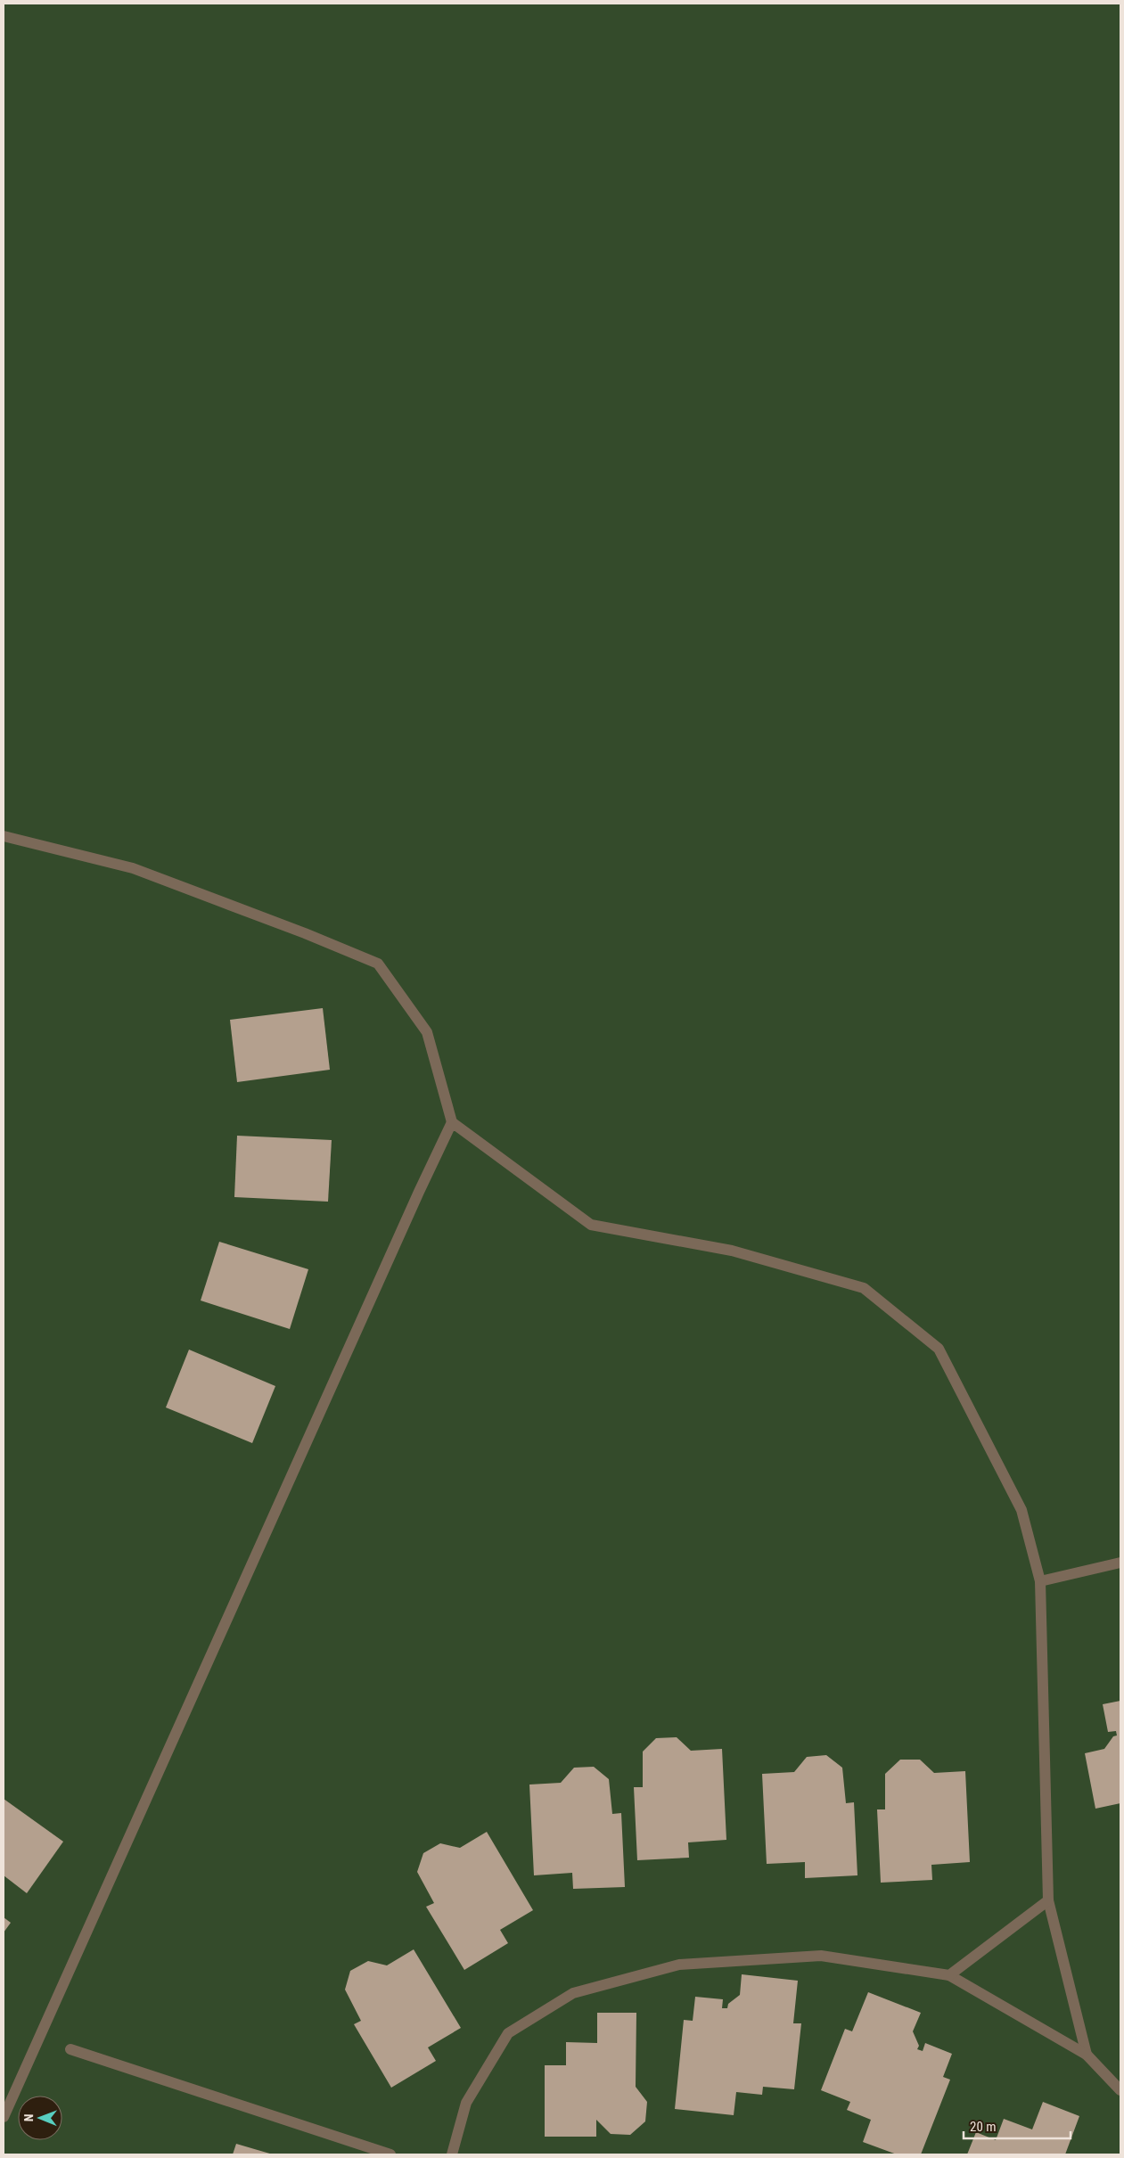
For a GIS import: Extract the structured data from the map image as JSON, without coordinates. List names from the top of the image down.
{
  "scale_bar": "20 m",
  "north": "left"
}
